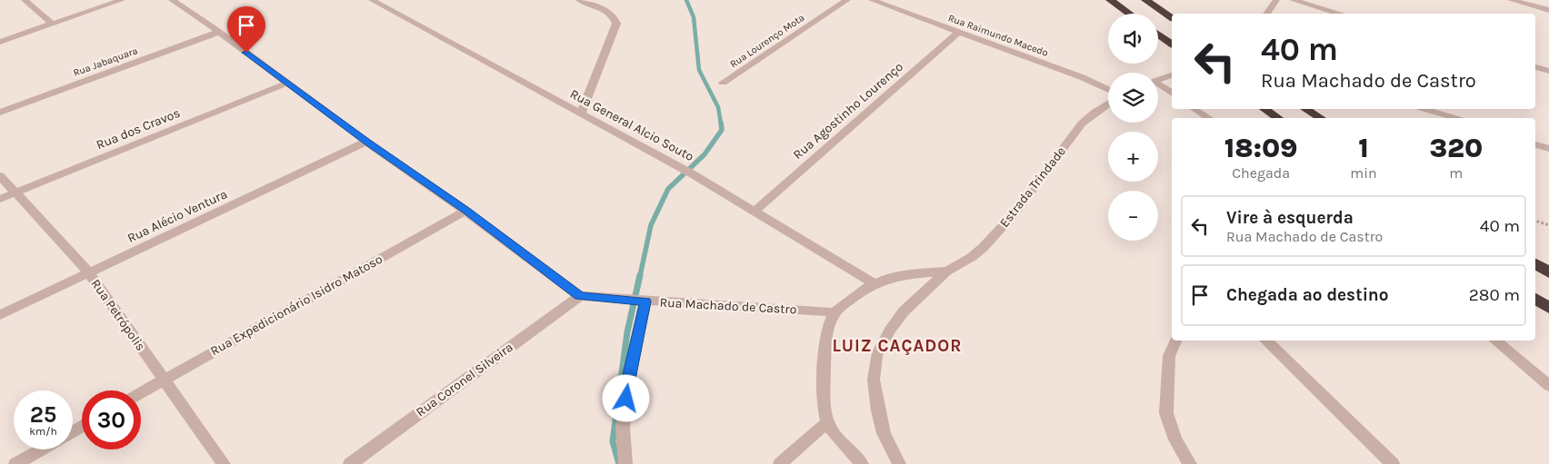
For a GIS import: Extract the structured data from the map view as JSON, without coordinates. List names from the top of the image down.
{
  "streets": {
    "street": [
      "Rua Raimundo Macedo",
      "Rua Lourenço Mota",
      "Rua Jabaquara",
      "Rua Agostinho Lourenço",
      "Rua General Alcio Souto",
      "Rua dos Cravos",
      "Estrada Trindade",
      "Rua Alécio Ventura",
      "Rua Expedicionário Isidro Matoso",
      "Rua Machado de Castro",
      "Rua Petrópolis",
      "Rua Coronel Silveira"
    ]
  },
  "crossings": [
    ["Rua Raimundo Macedo", "Rua Agostinho Lourenço"],
    ["Rua Agostinho Lourenço", "Rua General Alcio Souto"],
    ["Rua General Alcio Souto", "Estrada Trindade"],
    ["Rua dos Cravos", "Rua Petrópolis"],
    ["Estrada Trindade", "Rua Machado de Castro"],
    ["Rua Alécio Ventura", "Rua Petrópolis"],
    ["Rua Expedicionário Isidro Matoso", "Rua Petrópolis"],
    ["Rua Machado de Castro", "Rua Coronel Silveira"]
  ],
  "districts": ["LUIZ CAÇADOR"],
  "page": {
    "map_buttons": ["+", "−"],
    "turn": ["40 m", "Rua Machado de Castro"],
    "eta": [
      "18:09",
      "Chegada",
      "1",
      "min",
      "320",
      "m"
    ],
    "list": [
      {
        "name": "Vire à esquerda",
        "note": "Rua Machado de Castro",
        "value": "40 m"
      },
      {
        "name": "Chegada ao destino",
        "value": "280 m"
      }
    ],
    "speed": "25 km/h",
    "limit": "30"
  }
}
